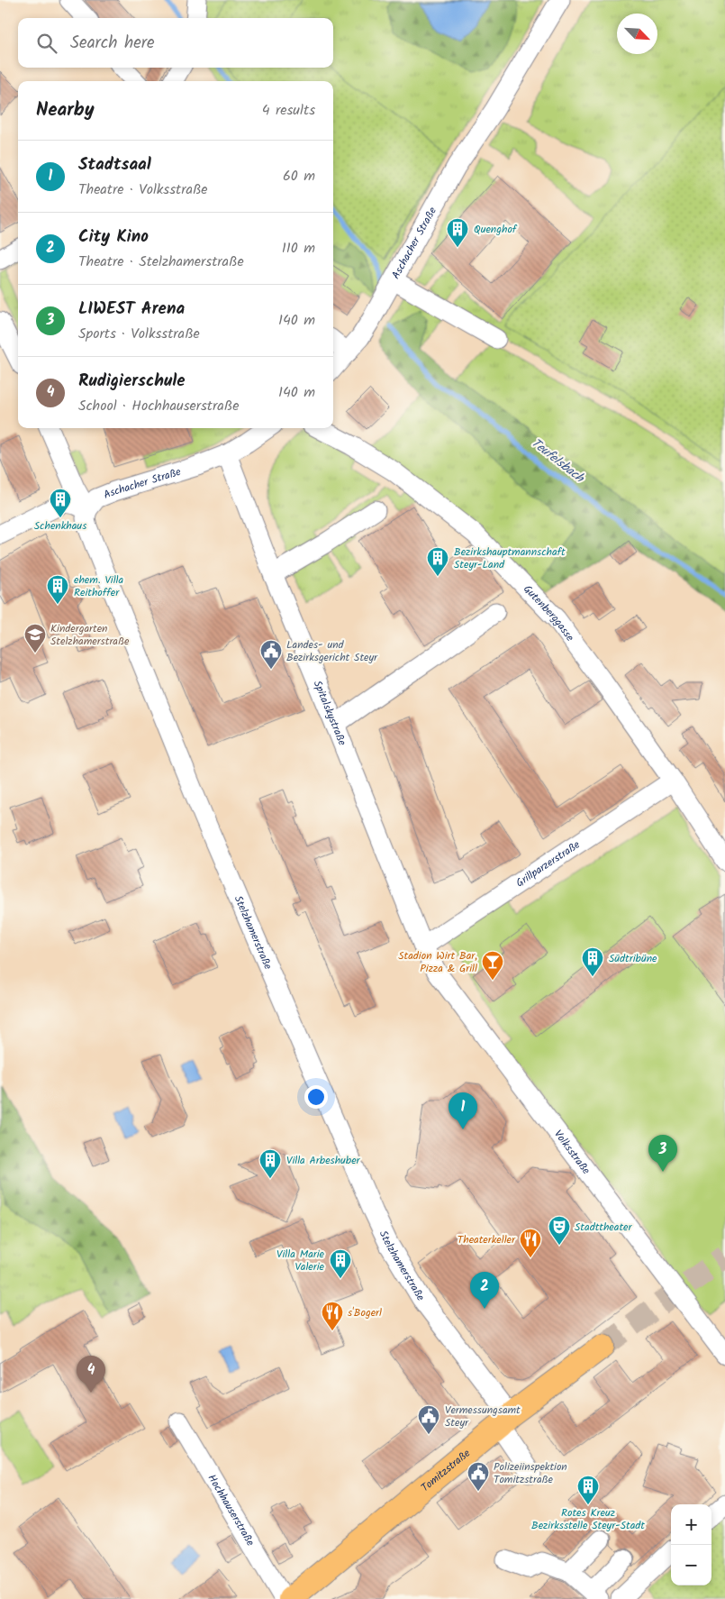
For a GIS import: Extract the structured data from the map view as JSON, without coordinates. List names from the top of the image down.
{
  "streets": {
    "main road": ["Tomitzstraße"],
    "street": [
      "Aschacher Straße",
      "Gutenberggasse",
      "Spitalskystraße",
      "Grillparzerstraße",
      "Stelzhamerstraße",
      "Volksstraße",
      "Hochhauserstraße"
    ]
  },
  "crossings": [
    ["Aschacher Straße", "Spitalskystraße"],
    ["Aschacher Straße", "Stelzhamerstraße"],
    ["Gutenberggasse", "Grillparzerstraße"],
    ["Spitalskystraße", "Grillparzerstraße"],
    ["Spitalskystraße", "Volksstraße"],
    ["Grillparzerstraße", "Volksstraße"],
    ["Stelzhamerstraße", "Tomitzstraße"]
  ],
  "water": ["Teufelsbach"],
  "places": {
    "building": [
      "Quenghof",
      "Schenkhaus",
      "Bezirkshauptmannschaft Steyr-Land",
      "ehem. Villa Reithoffer",
      "Südtribüne",
      "Villa Arbeshuber",
      "Villa Marie Valerie",
      "Rotes Kreuz Bezirksstelle Steyr-Stadt"
    ],
    "school or university": ["Kindergarten Stelzhamerstraße"],
    "public building": ["Landes- und Bezirksgericht Steyr", "Vermessungsamt Steyr", "Polizeiinspektion Tomitzstraße"],
    "bar": ["Stadion Wirt Bar, Pizza & Grill"],
    "theatre": ["Stadttheater"],
    "restaurant": ["Theaterkeller", "s'Bogerl"]
  },
  "north": "bottom right",
  "page": {
    "search": "Search here",
    "heading": ["Nearby", "4 results"],
    "list": [
      {
        "mark": "1",
        "name": "Stadtsaal",
        "note": "Theatre · Volksstraße",
        "value": "60 m"
      },
      {
        "mark": "2",
        "name": "City Kino",
        "note": "Theatre · Stelzhamerstraße",
        "value": "110 m"
      },
      {
        "mark": "3",
        "name": "LIWEST Arena",
        "note": "Sports · Volksstraße",
        "value": "140 m"
      },
      {
        "mark": "4",
        "name": "Rudigierschule",
        "note": "School · Hochhauserstraße",
        "value": "140 m"
      }
    ],
    "pins": [
      "1",
      "3",
      "2",
      "4"
    ],
    "map_buttons": ["+", "−"]
  }
}
